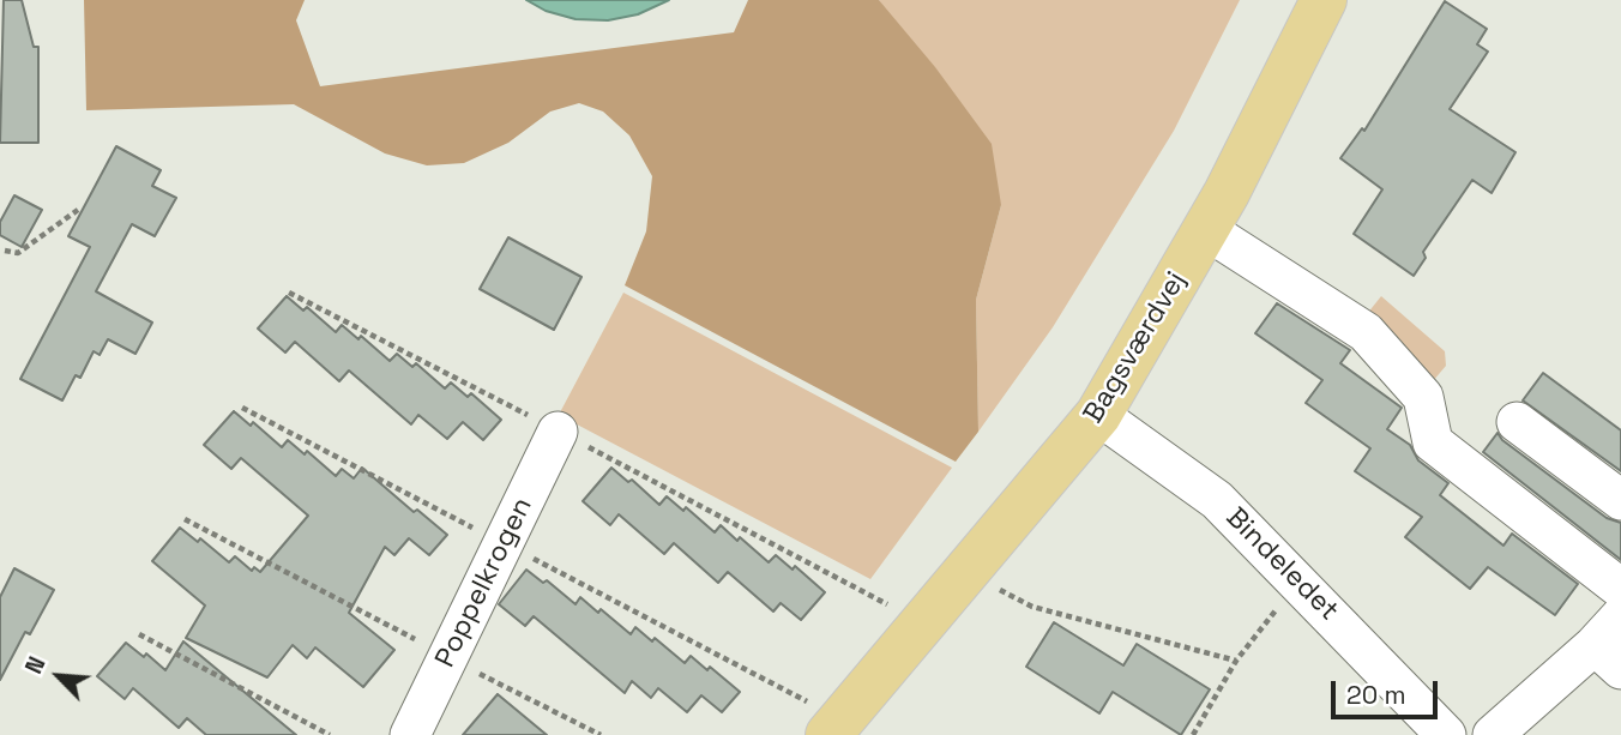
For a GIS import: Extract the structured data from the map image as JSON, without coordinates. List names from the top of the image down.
{
  "streets": {
    "main road": ["Bagsværdvej"],
    "street": ["Bindeledet", "Poppelkrogen"]
  },
  "crossings": [
    ["Bagsværdvej", "Bindeledet"]
  ],
  "scale_bar": "20 m",
  "north": "top left"
}
